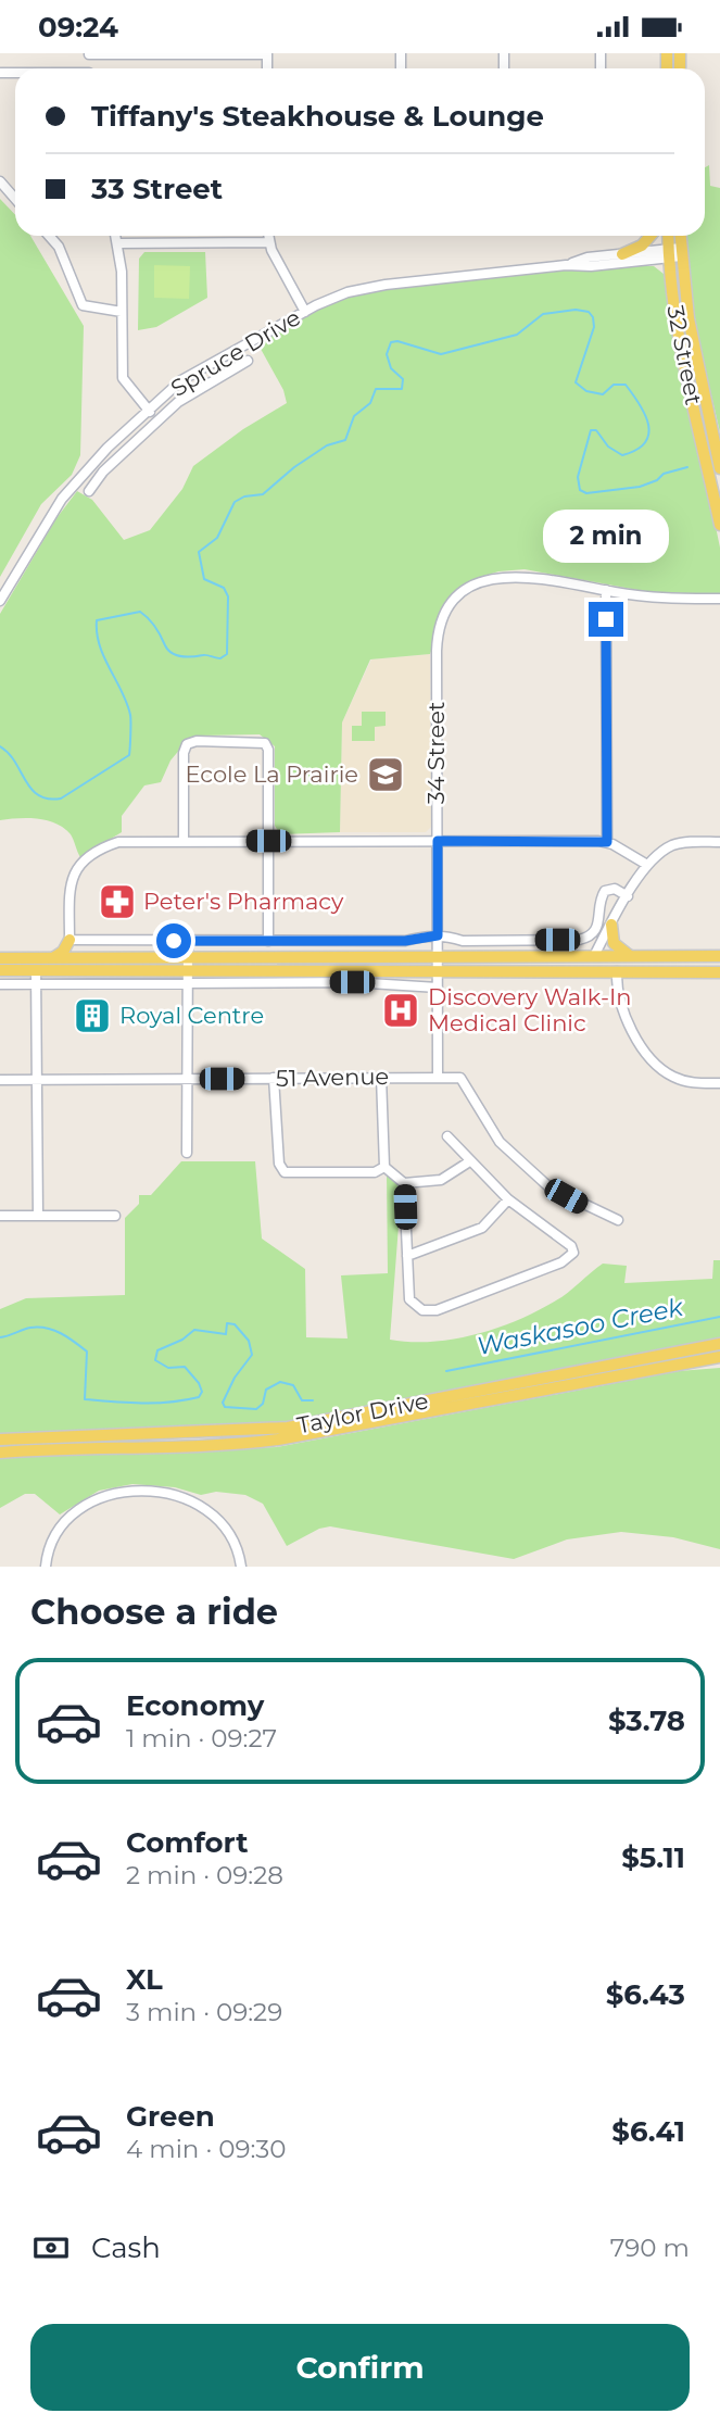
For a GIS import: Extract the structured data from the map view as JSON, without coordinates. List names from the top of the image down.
{
  "streets": {
    "main road": ["32 Street", "Taylor Drive"],
    "street": ["Spruce Drive", "34 Street", "51 Avenue"]
  },
  "crossings": [
    ["Spruce Drive", "32 Street"],
    ["34 Street", "51 Avenue"]
  ],
  "water": ["Waskasoo Creek"],
  "places": {
    "school or university": ["Ecole La Prairie"],
    "pharmacy": ["Peter's Pharmacy"],
    "hospital": ["Discovery Walk-In Medical Clinic"],
    "building": ["Royal Centre"]
  },
  "page": {
    "status": "09:24",
    "banner": ["Tiffany's Steakhouse & Lounge", "33 Street"],
    "bubble": "2 min",
    "heading": "Choose a ride",
    "list": [
      {
        "name": "Economy",
        "note": "1 min · 09:27",
        "value": "$3.78"
      },
      {
        "name": "Comfort",
        "note": "2 min · 09:28",
        "value": "$5.11"
      },
      {
        "name": "XL",
        "note": "3 min · 09:29",
        "value": "$6.43"
      },
      {
        "name": "Green",
        "note": "4 min · 09:30",
        "value": "$6.41"
      }
    ],
    "pay": ["Cash", "790 m"],
    "buttons": "Confirm"
  }
}
